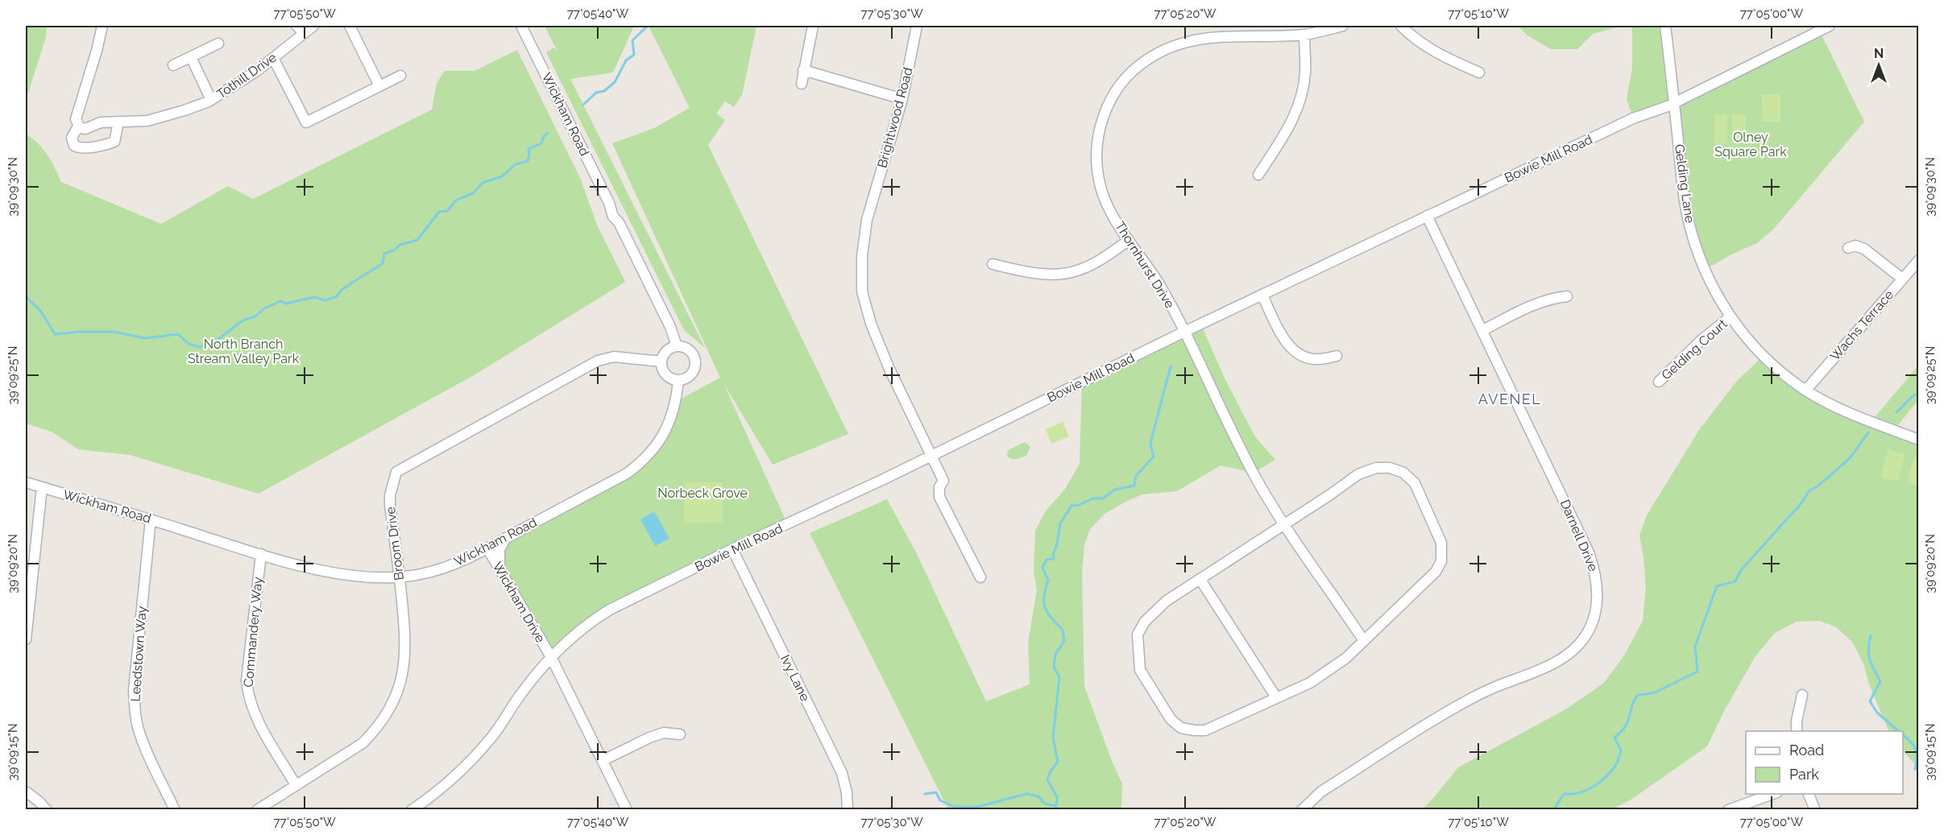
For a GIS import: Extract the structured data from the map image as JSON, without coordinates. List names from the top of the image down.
{
  "streets": {
    "street": [
      "Tothill Drive",
      "Wickham Road",
      "Brightwood Road",
      "Bowie Mill Road",
      "Gelding Lane",
      "Thornhurst Drive",
      "Wachs Terrace",
      "Gelding Court",
      "Darnell Drive",
      "Broom Drive",
      "Wickham Drive",
      "Commandery Way",
      "Leedstown Way",
      "Ivy Lane"
    ]
  },
  "crossings": [
    ["Wickham Road", "Broom Drive"],
    ["Wickham Road", "Wickham Drive"],
    ["Wickham Road", "Commandery Way"],
    ["Wickham Road", "Leedstown Way"],
    ["Brightwood Road", "Bowie Mill Road"],
    ["Bowie Mill Road", "Gelding Lane"],
    ["Bowie Mill Road", "Thornhurst Drive"],
    ["Bowie Mill Road", "Darnell Drive"],
    ["Bowie Mill Road", "Wickham Drive"],
    ["Bowie Mill Road", "Ivy Lane"],
    ["Gelding Lane", "Wachs Terrace"],
    ["Gelding Lane", "Gelding Court"],
    ["Broom Drive", "Commandery Way"]
  ],
  "districts": ["AVENEL"],
  "parks": ["Olney Square Park", "North Branch Stream Valley Park", "Norbeck Grove"],
  "legend": ["Road", "Park"],
  "north": "top",
  "coordinates": [
    "77°05'50\"W",
    "77°05'40\"W",
    "77°05'30\"W",
    "77°05'20\"W",
    "77°05'10\"W",
    "77°05'00\"W",
    "39°09'30\"N",
    "39°09'25\"N",
    "39°09'20\"N",
    "39°09'15\"N"
  ]
}
